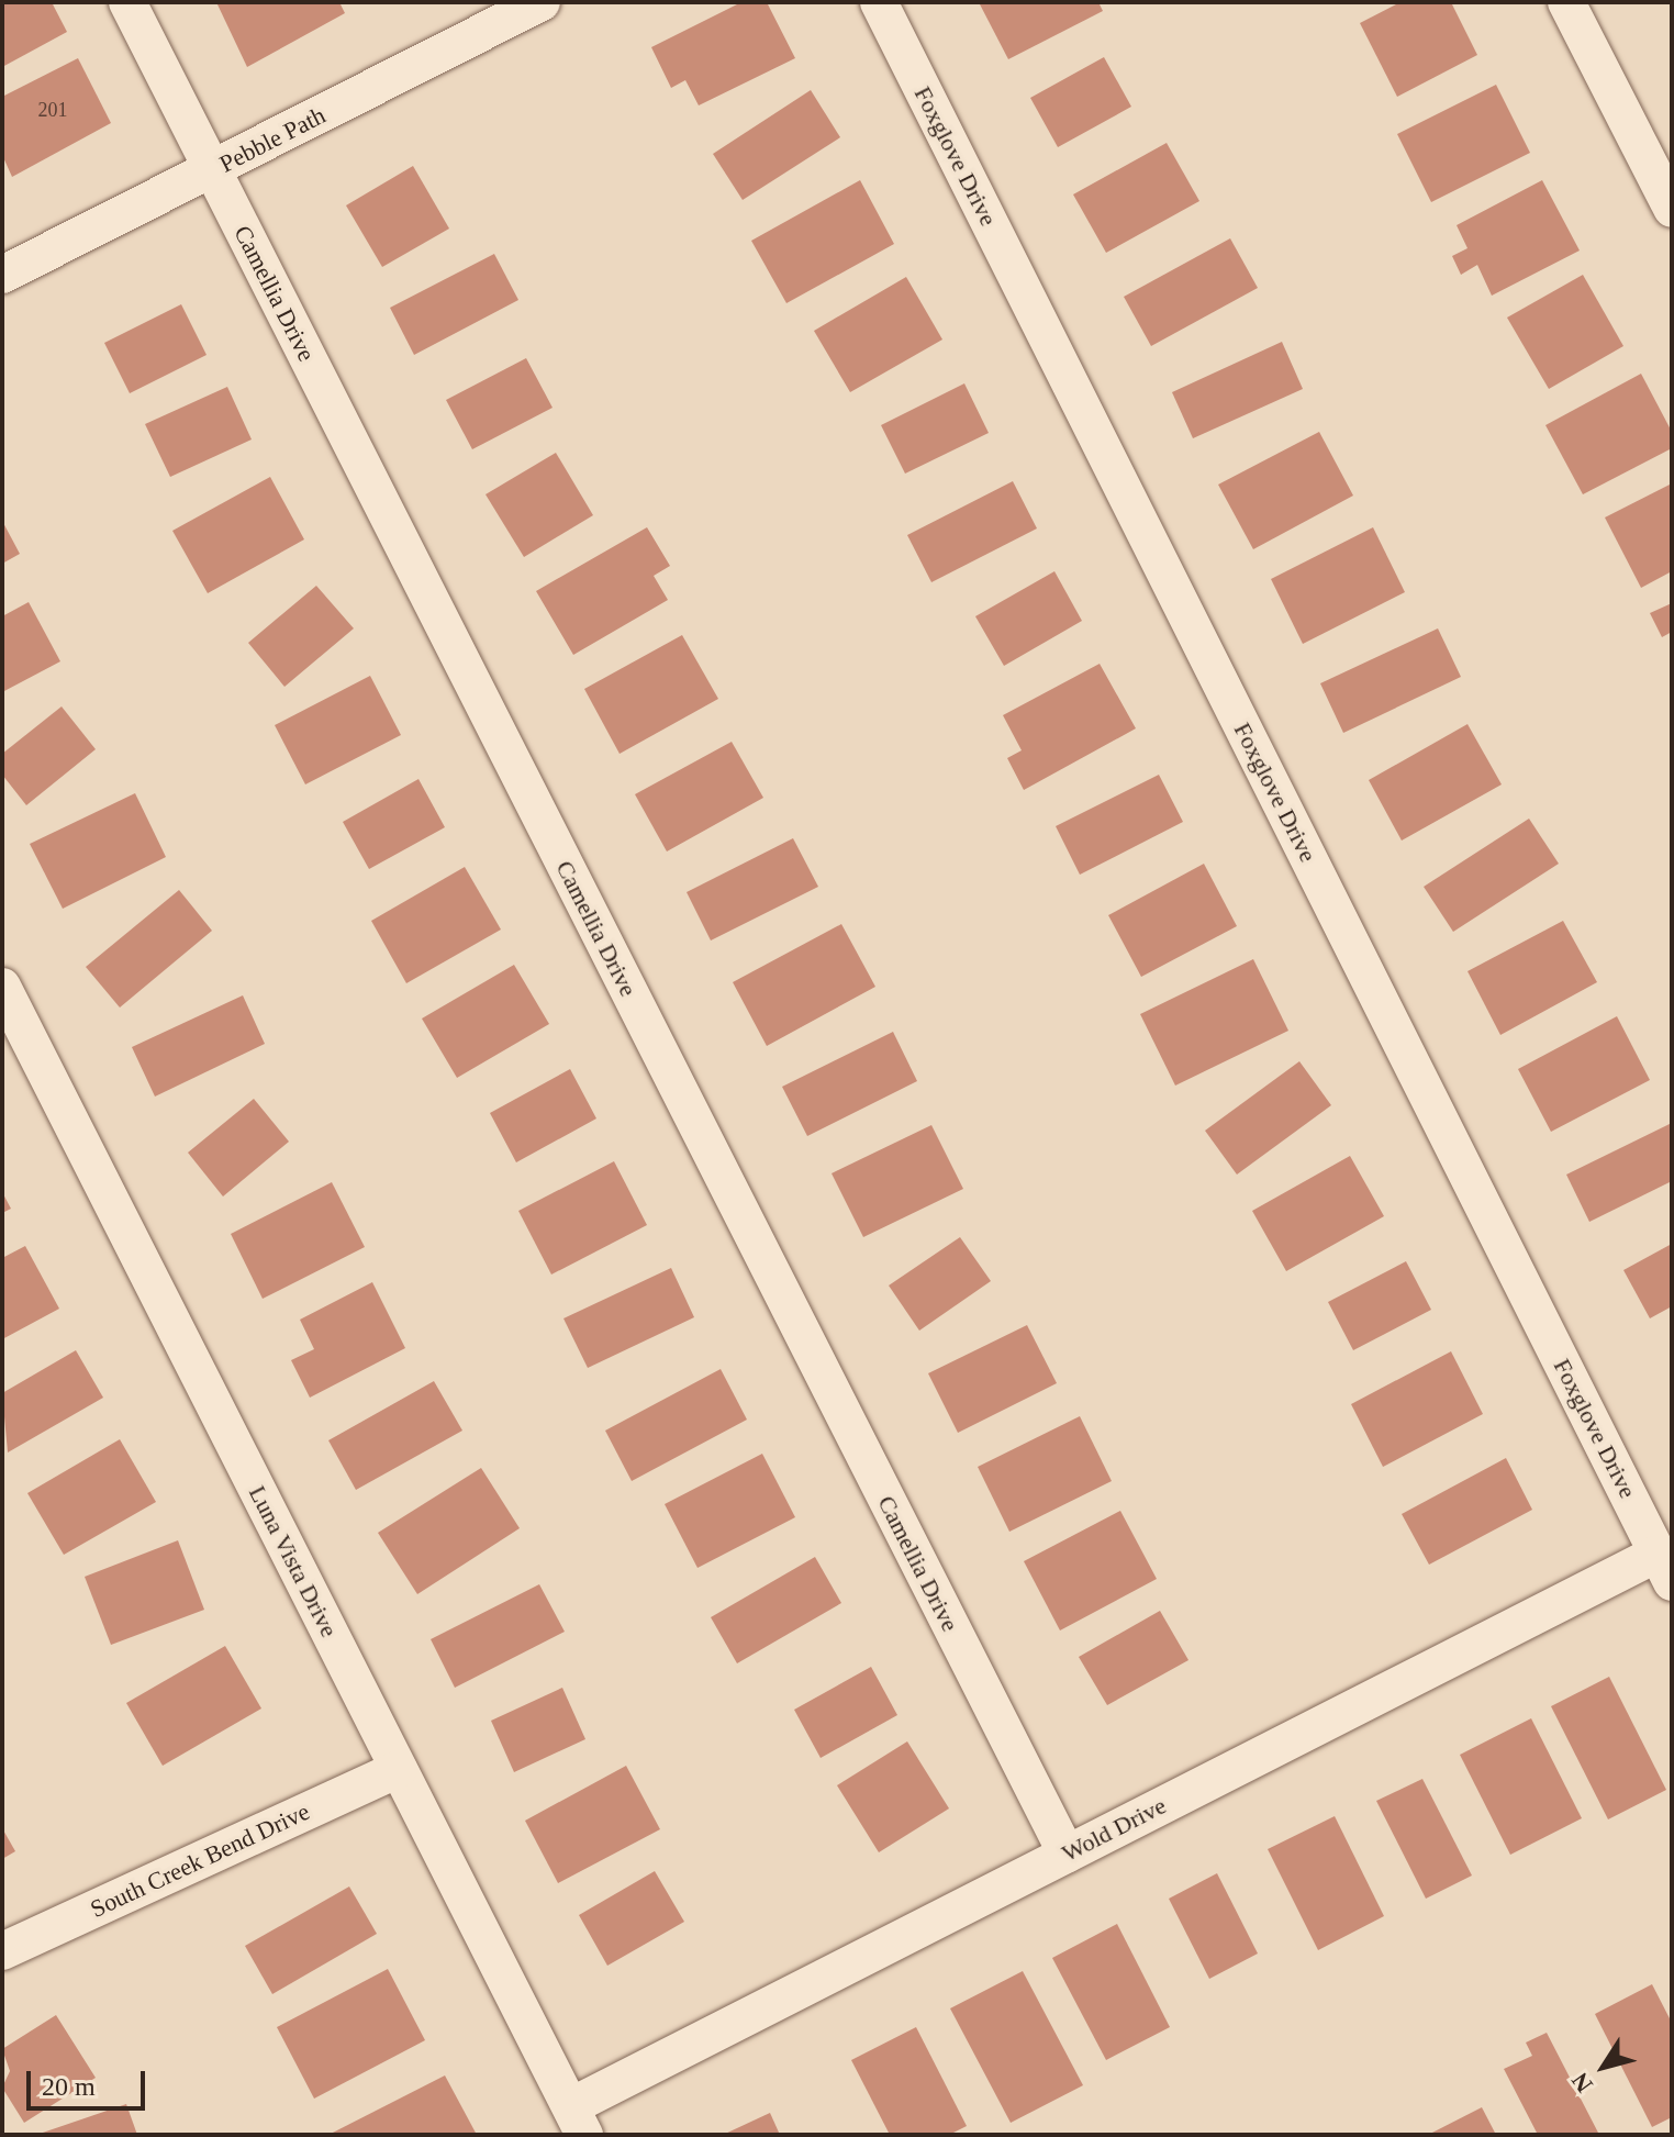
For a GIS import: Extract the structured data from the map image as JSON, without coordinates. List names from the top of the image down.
{
  "streets": {
    "street": [
      "Pebble Path",
      "Foxglove Drive",
      "Camellia Drive",
      "Luna Vista Drive",
      "Wold Drive",
      "South Creek Bend Drive"
    ]
  },
  "crossings": [
    ["Pebble Path", "Camellia Drive"],
    ["Foxglove Drive", "Wold Drive"],
    ["Camellia Drive", "Wold Drive"],
    ["Luna Vista Drive", "Wold Drive"],
    ["Luna Vista Drive", "South Creek Bend Drive"]
  ],
  "house_numbers": ["201"],
  "scale_bar": "20 m",
  "north": "bottom left"
}
